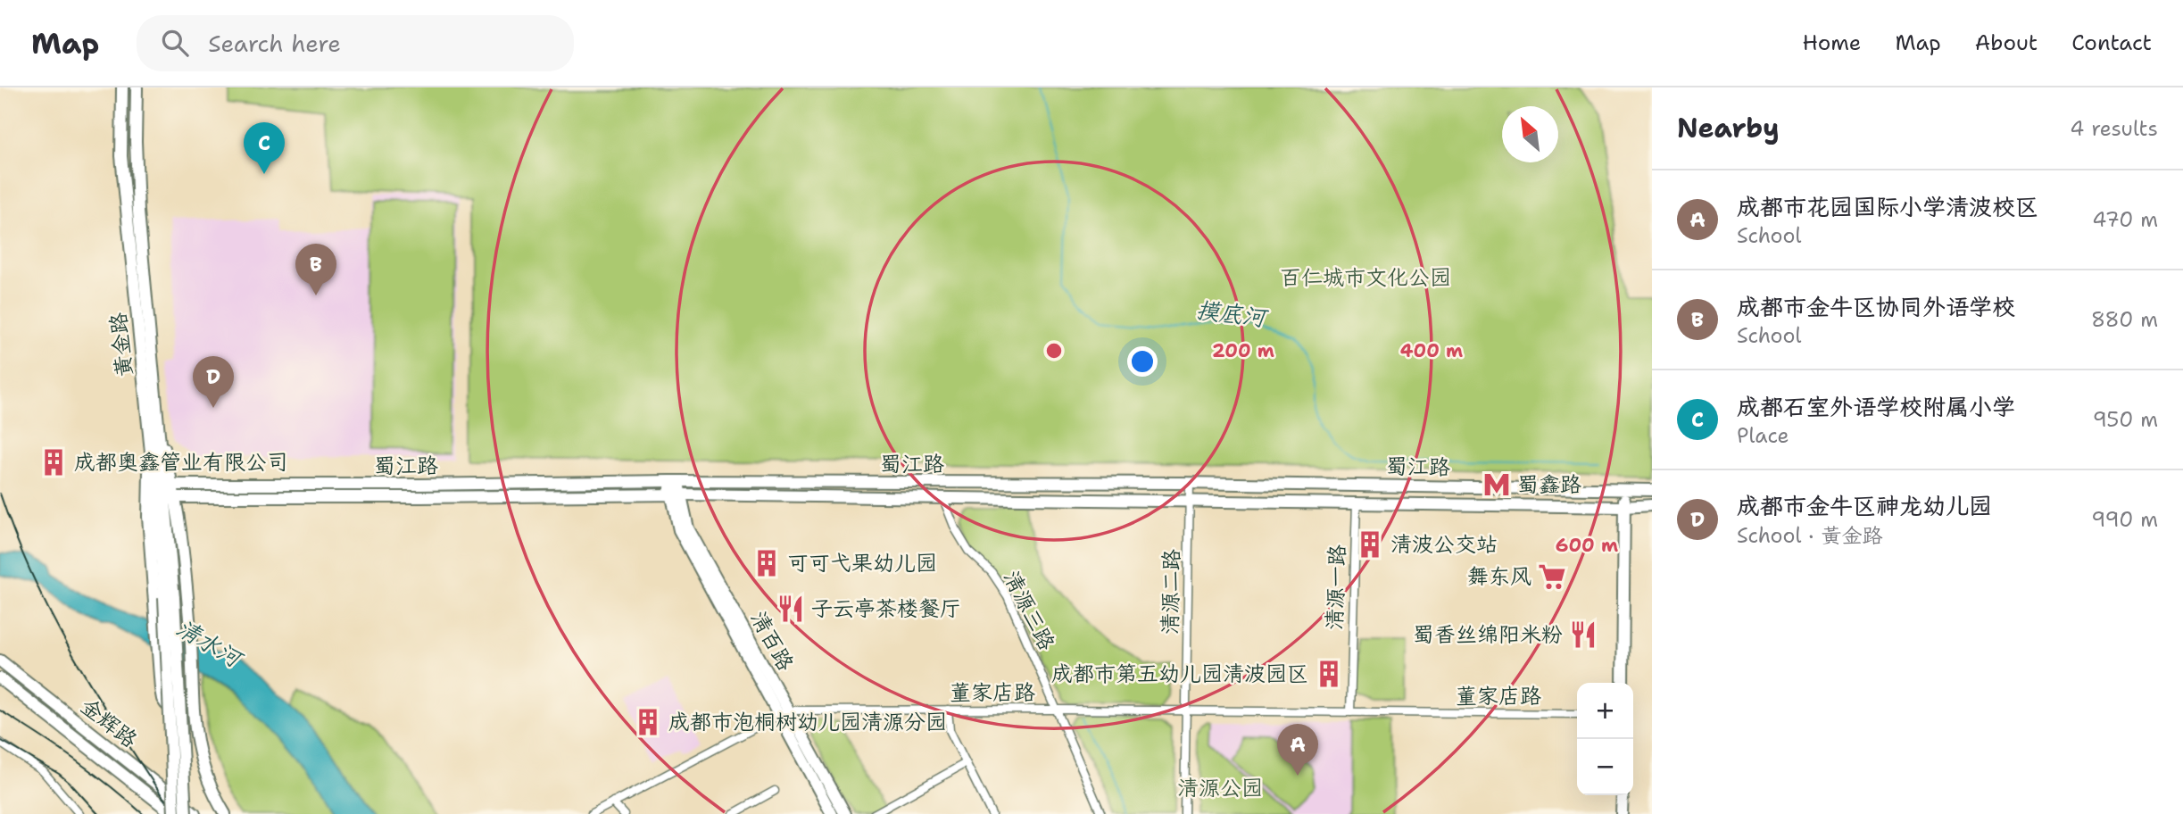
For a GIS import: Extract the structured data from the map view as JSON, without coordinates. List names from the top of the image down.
{
  "streets": {
    "street": [
      "黄金路",
      "蜀江路",
      "清源一路",
      "清源二路",
      "清源三路",
      "清百路",
      "董家店路",
      "金辉路"
    ]
  },
  "crossings": [
    ["蜀江路", "清源一路"],
    ["蜀江路", "清源二路"],
    ["蜀江路", "清源三路"],
    ["蜀江路", "清百路"],
    ["清源一路", "董家店路"],
    ["清源二路", "董家店路"],
    ["清源三路", "董家店路"],
    ["清百路", "董家店路"]
  ],
  "water": ["摸底河", "清水河"],
  "parks": ["百仁城市文化公园", "清源公园"],
  "places": {
    "building": [
      "成都奥鑫管业有限公司",
      "清波公交站",
      "可可弋果幼儿园",
      "成都市第五幼儿园清波园区",
      "成都市泡桐树幼儿园清源分园"
    ],
    "metro station": ["蜀鑫路"],
    "supermarket": ["舞东风"],
    "restaurant": ["子云亭茶楼餐厅", "蜀香丝绵阳米粉"]
  },
  "north": "top left",
  "page": {
    "header": "Map",
    "search": "Search here",
    "nav": [
      "Home",
      "Map",
      "About",
      "Contact"
    ],
    "heading": ["Nearby", "4 results"],
    "pins": [
      "C",
      "B",
      "D",
      "A"
    ],
    "list": [
      {
        "mark": "A",
        "name": "成都市花园国际小学清波校区",
        "note": "School",
        "value": "470 m"
      },
      {
        "mark": "B",
        "name": "成都市金牛区协同外语学校",
        "note": "School",
        "value": "880 m"
      },
      {
        "mark": "C",
        "name": "成都石室外语学校附属小学",
        "note": "Place",
        "value": "950 m"
      },
      {
        "mark": "D",
        "name": "成都市金牛区神龙幼儿园",
        "note": "School · 黄金路",
        "value": "990 m"
      }
    ],
    "map_buttons": ["+", "−"]
  },
  "rings": ["200 m", "400 m", "600 m"]
}
